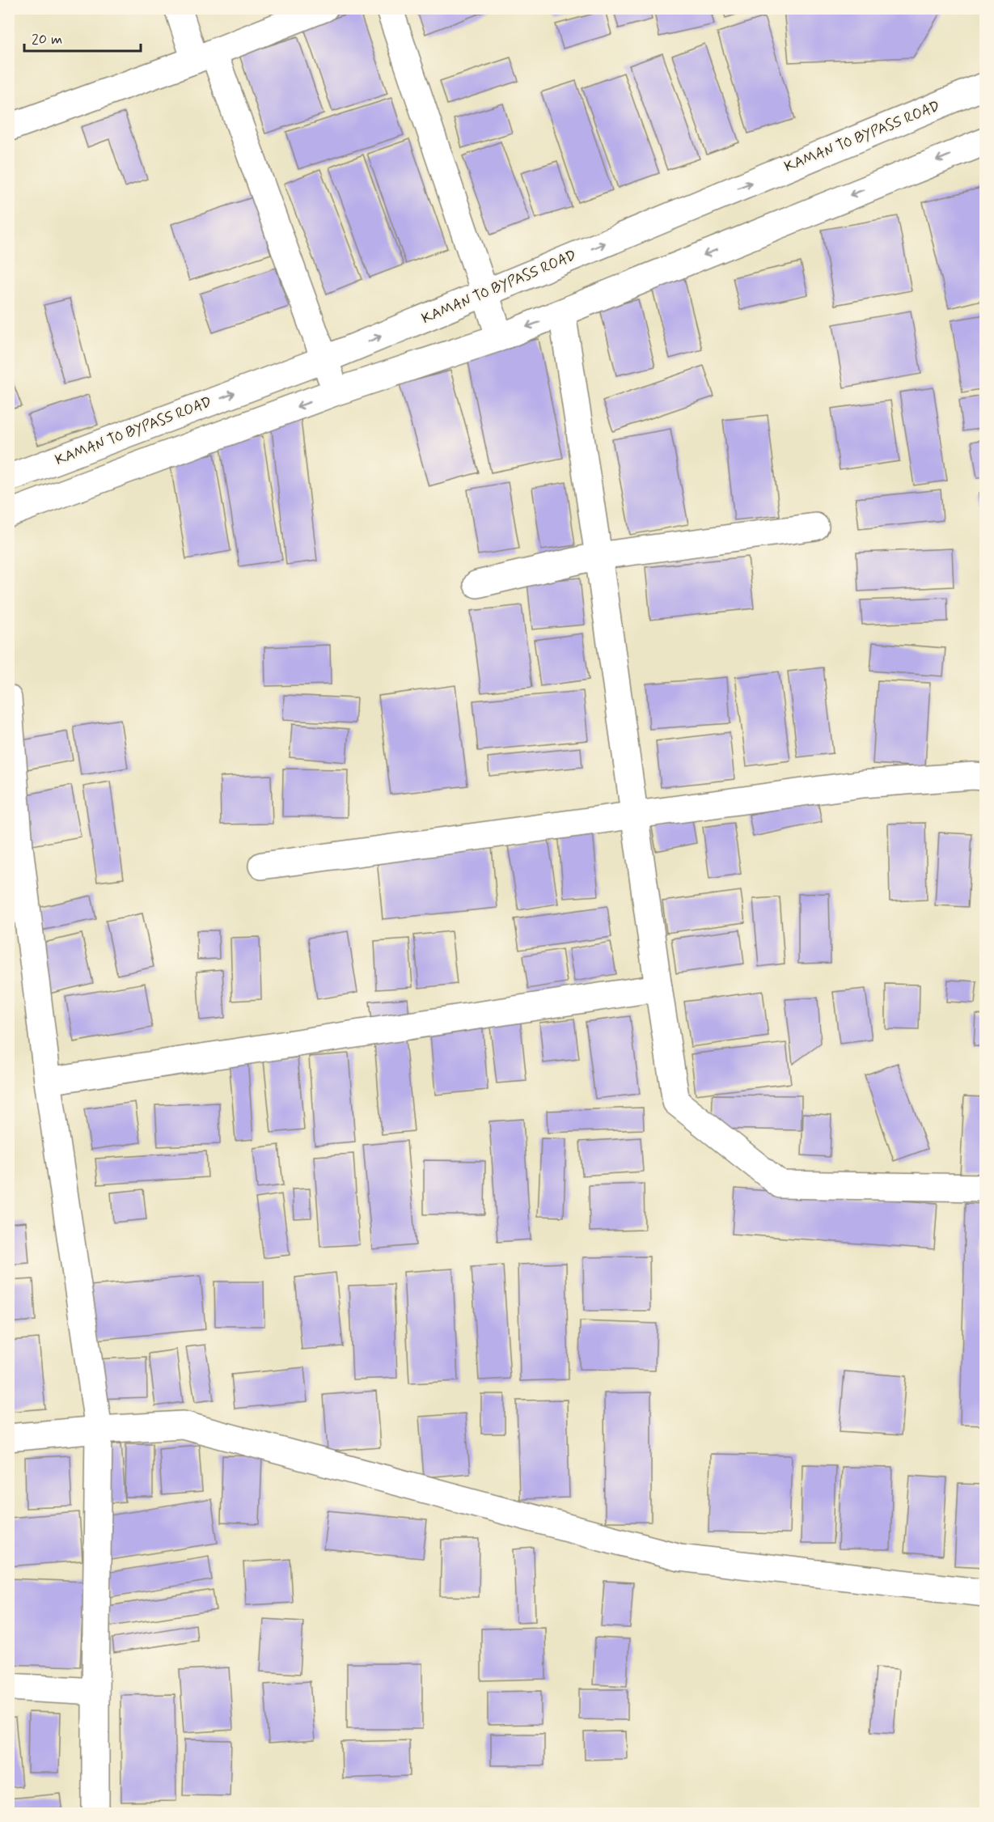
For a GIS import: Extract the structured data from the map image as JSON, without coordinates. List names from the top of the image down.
{
  "streets": {
    "street": ["KAMAN TO BYPASS ROAD"]
  },
  "scale_bar": "20 m"
}
